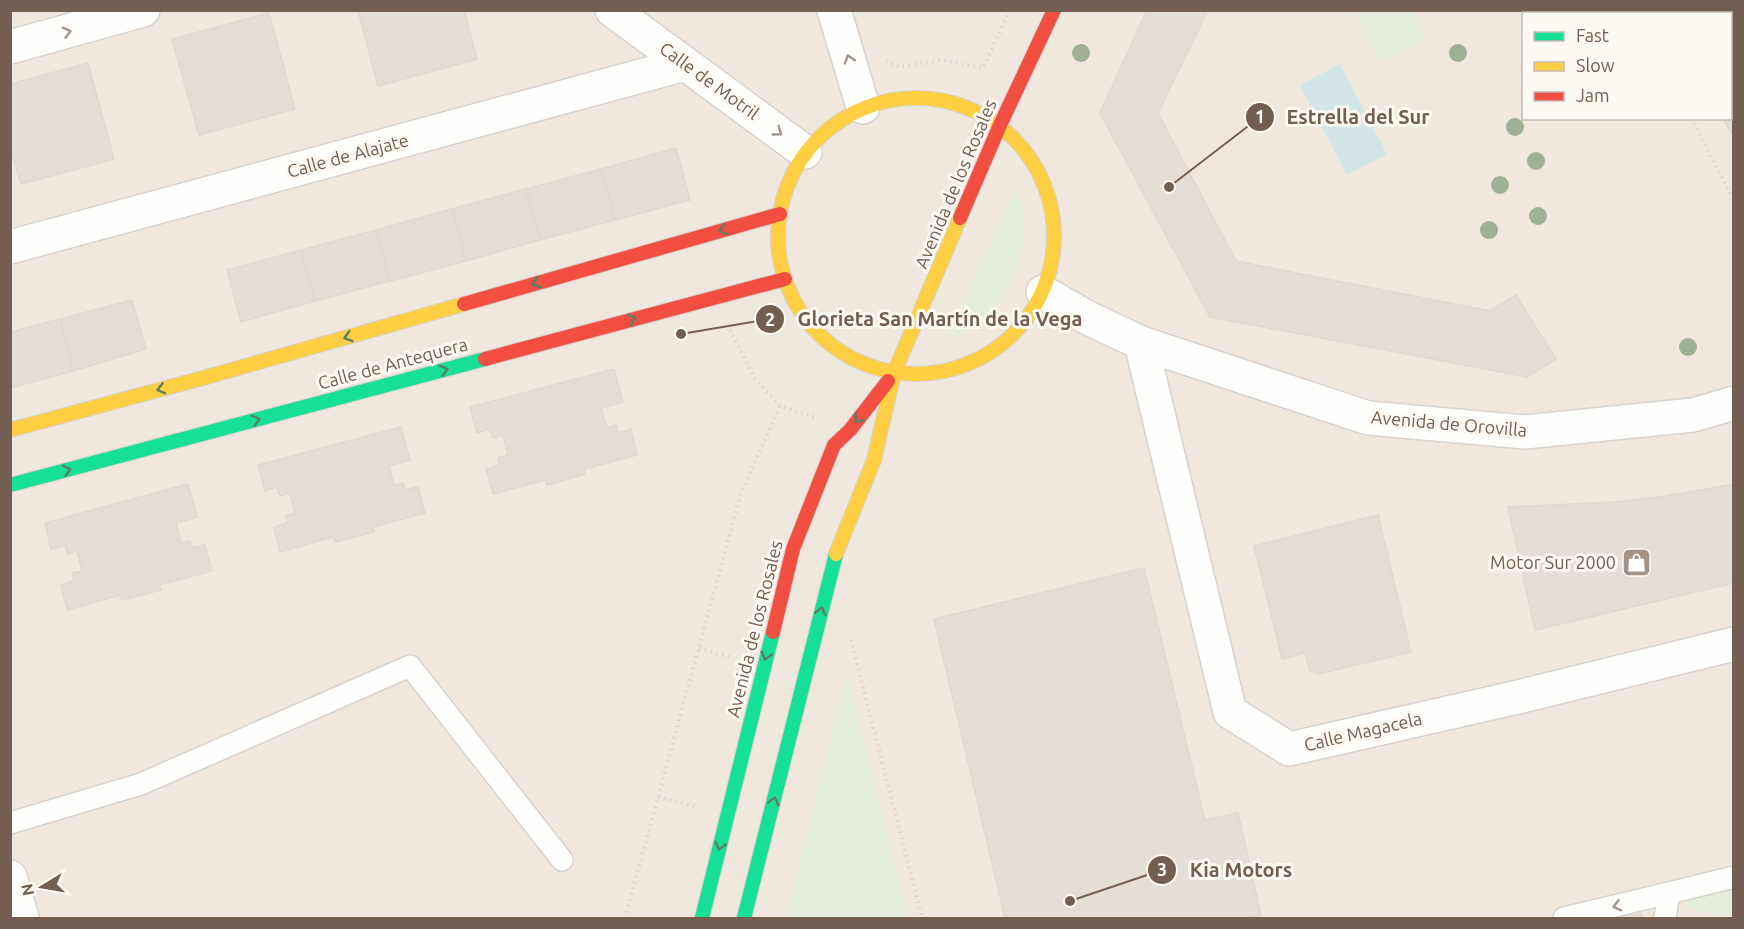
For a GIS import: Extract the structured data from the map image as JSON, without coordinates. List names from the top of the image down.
{
  "streets": {
    "main road": ["Avenida de los Rosales", "Calle de Antequera"],
    "street": [
      "Calle de Motril",
      "Calle de Alajate",
      "Avenida de Orovilla",
      "Calle Magacela"
    ]
  },
  "crossings": [
    ["Calle de Motril", "Calle de Alajate"],
    ["Avenida de Orovilla", "Calle Magacela"]
  ],
  "one_way": ["Calle de Motril"],
  "places": {
    "other": ["Estrella del Sur", "Glorieta San Martín de la Vega", "Kia Motors"],
    "shop": ["Motor Sur 2000"]
  },
  "legend": ["Fast", "Slow", "Jam"],
  "north": "left"
}
